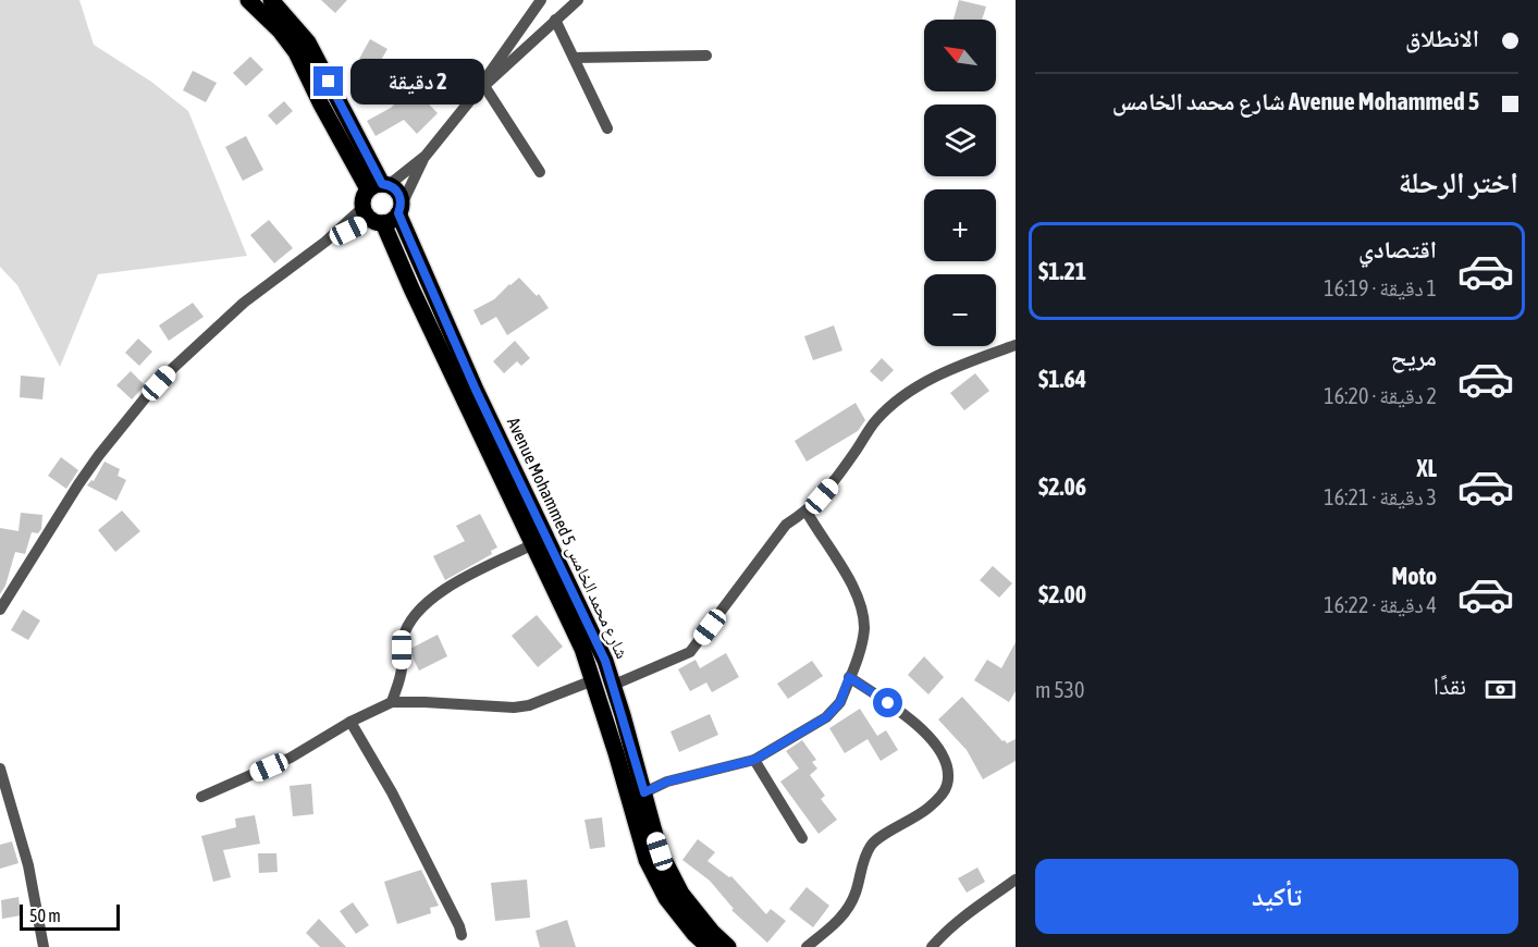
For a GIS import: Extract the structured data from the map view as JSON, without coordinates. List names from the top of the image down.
{
  "streets": {
    "main road": ["Avenue Mohammed 5 شارع محمد الخامس"]
  },
  "scale_bar": "50 m",
  "north": "top left",
  "page": {
    "banner": ["الانطلاق", "Avenue Mohammed 5 شارع محمد الخامس"],
    "map_buttons": ["+", "−"],
    "bubble": "2 دقيقة",
    "heading": "اختر الرحلة",
    "list": [
      {
        "name": "اقتصادي",
        "note": "1 دقيقة · 16:19",
        "value": "$1.21"
      },
      {
        "name": "مريح",
        "note": "2 دقيقة · 16:20",
        "value": "$1.64"
      },
      {
        "name": "XL",
        "note": "3 دقيقة · 16:21",
        "value": "$2.06"
      },
      {
        "name": "Moto",
        "note": "4 دقيقة · 16:22",
        "value": "$2.00"
      }
    ],
    "pay": ["نقدًا", "530 m"],
    "buttons": "تأكيد",
    "scale": "50 m"
  }
}
